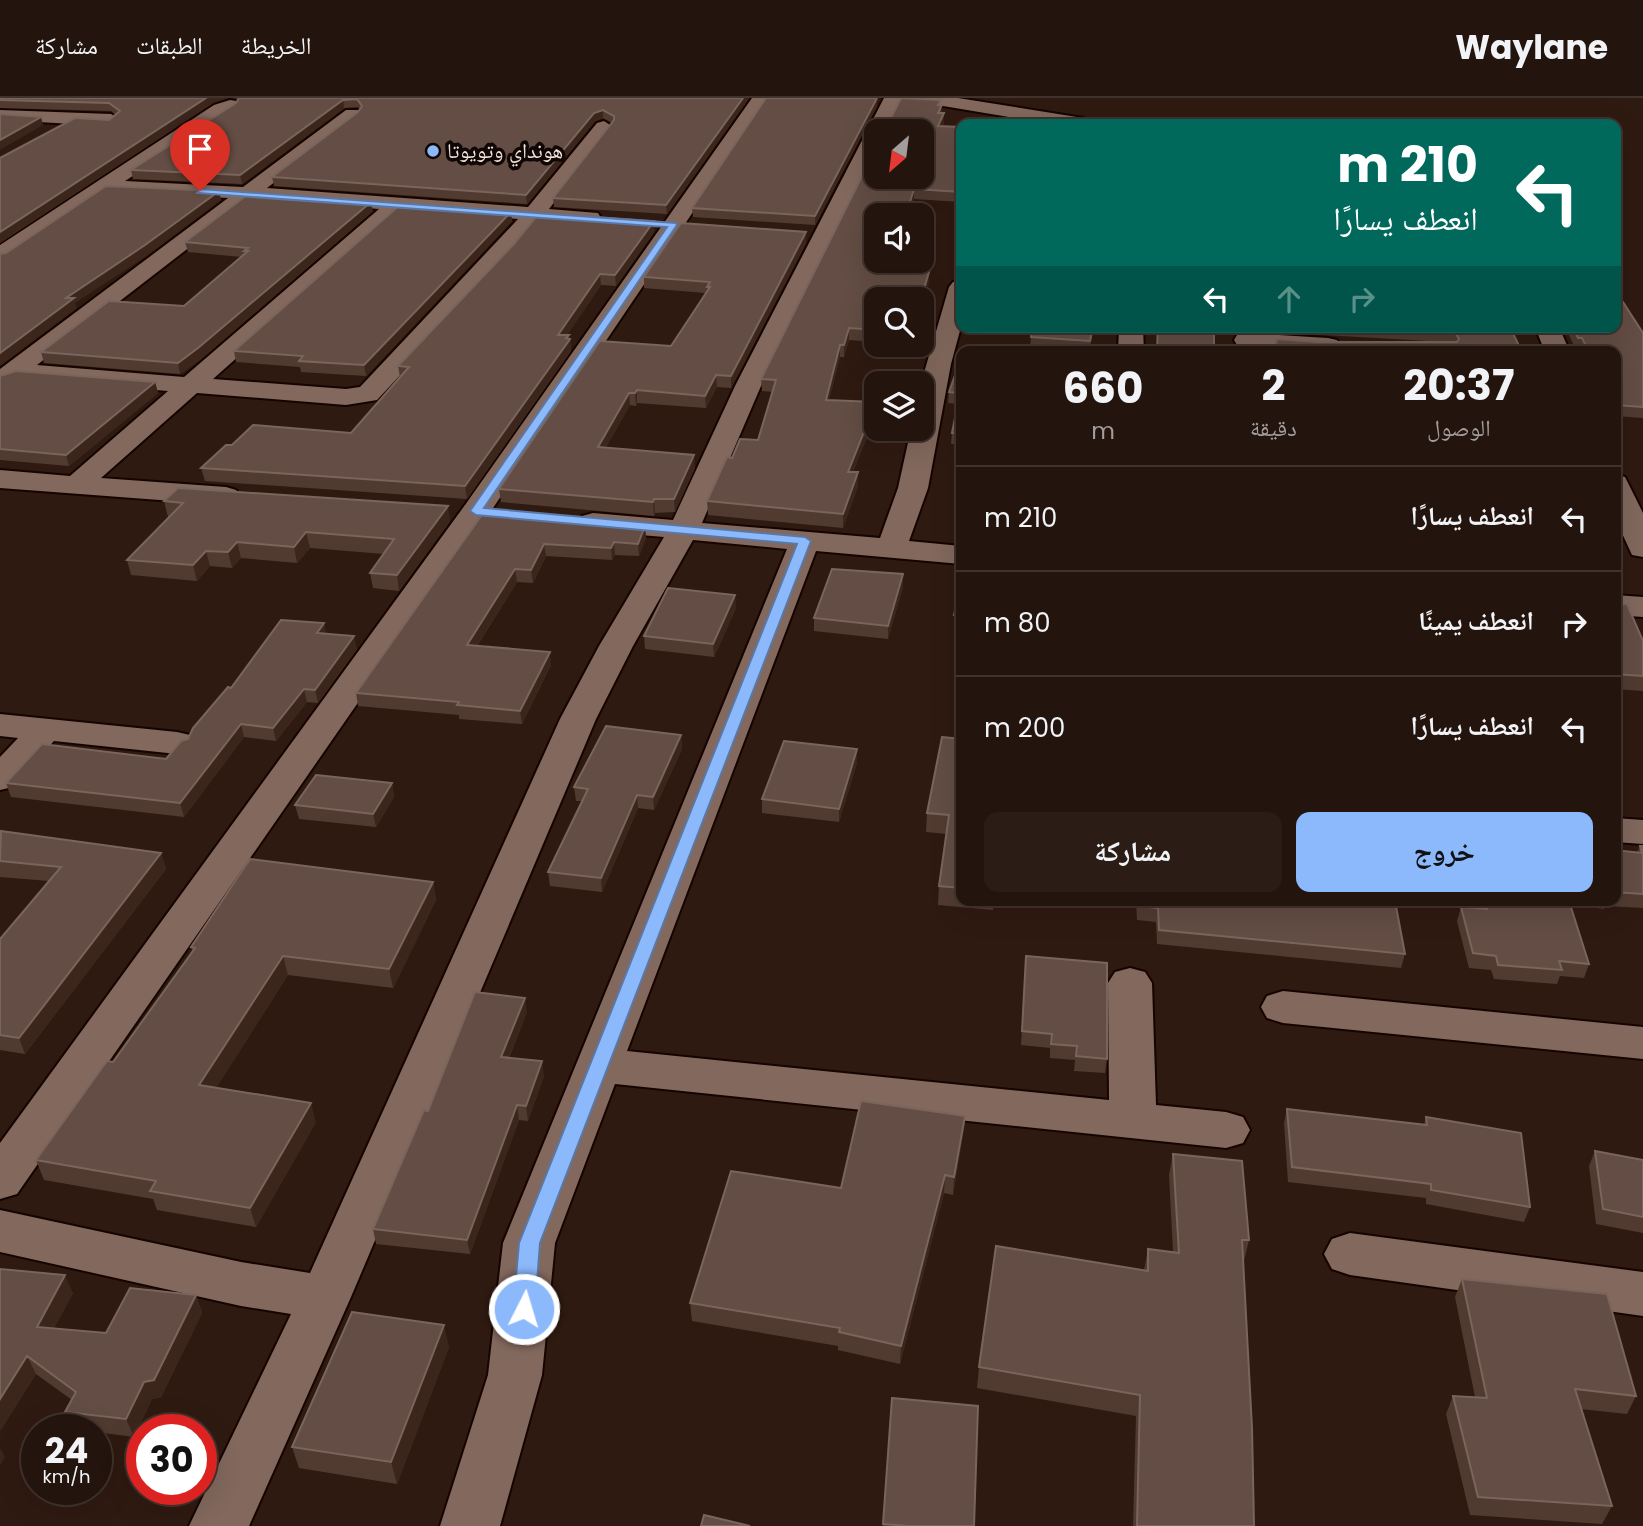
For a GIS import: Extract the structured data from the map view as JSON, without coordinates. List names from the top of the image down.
{
  "places": ["هونداي وتويوتا"],
  "north": "bottom left",
  "page": {
    "header": "Waylane",
    "nav": ["الخريطة", "الطبقات", "مشاركة"],
    "turn": ["210 m", "انعطف يسارًا"],
    "eta": [
      "20:37",
      "الوصول",
      "2",
      "دقيقة",
      "660",
      "m"
    ],
    "list": [
      {
        "name": "انعطف يسارًا",
        "value": "210 m"
      },
      {
        "name": "انعطف يمينًا",
        "value": "80 m"
      },
      {
        "name": "انعطف يسارًا",
        "value": "200 m"
      }
    ],
    "buttons": ["خروج", "مشاركة"],
    "speed": "24 km/h",
    "limit": "30"
  }
}
